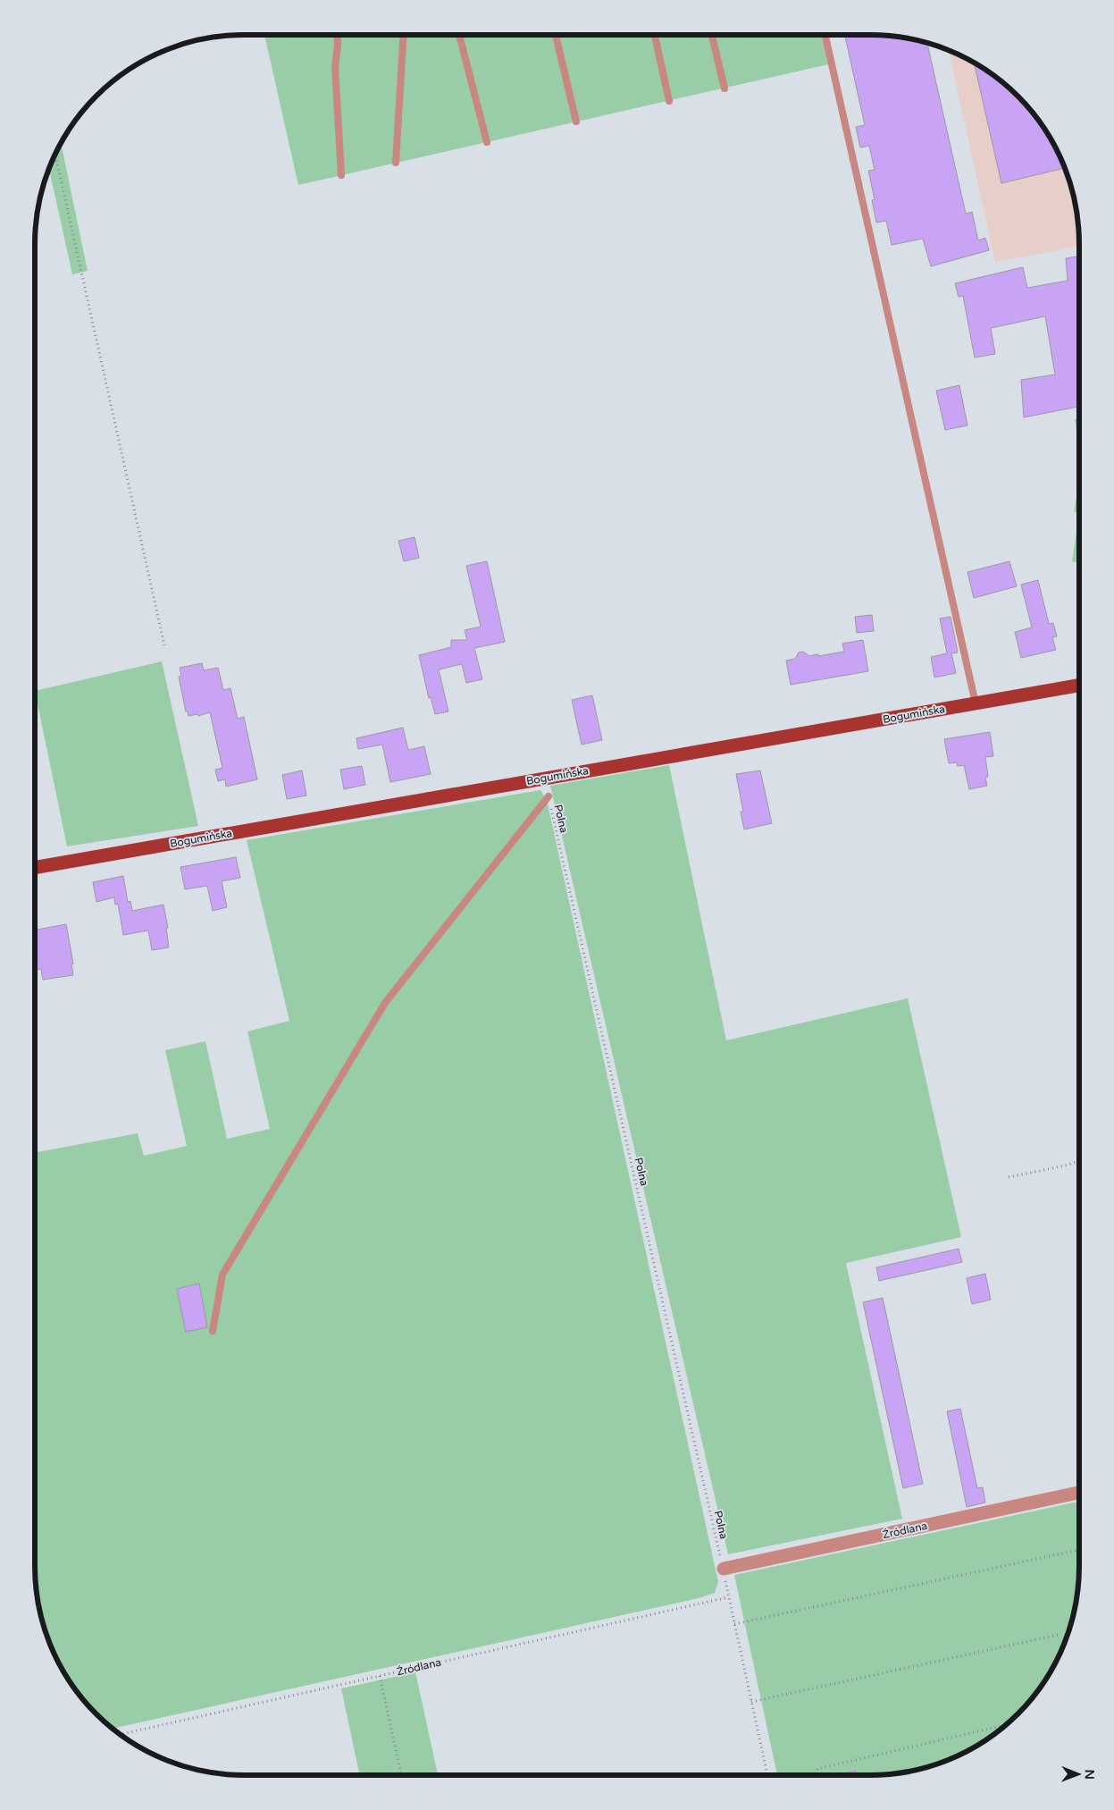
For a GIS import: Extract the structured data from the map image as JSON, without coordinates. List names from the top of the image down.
{
  "streets": {
    "main road": ["Bogumińska"],
    "street": ["Źródlana"],
    "path": ["Polna"]
  },
  "crossings": [
    ["Polna", "Źródlana"]
  ],
  "north": "right"
}
